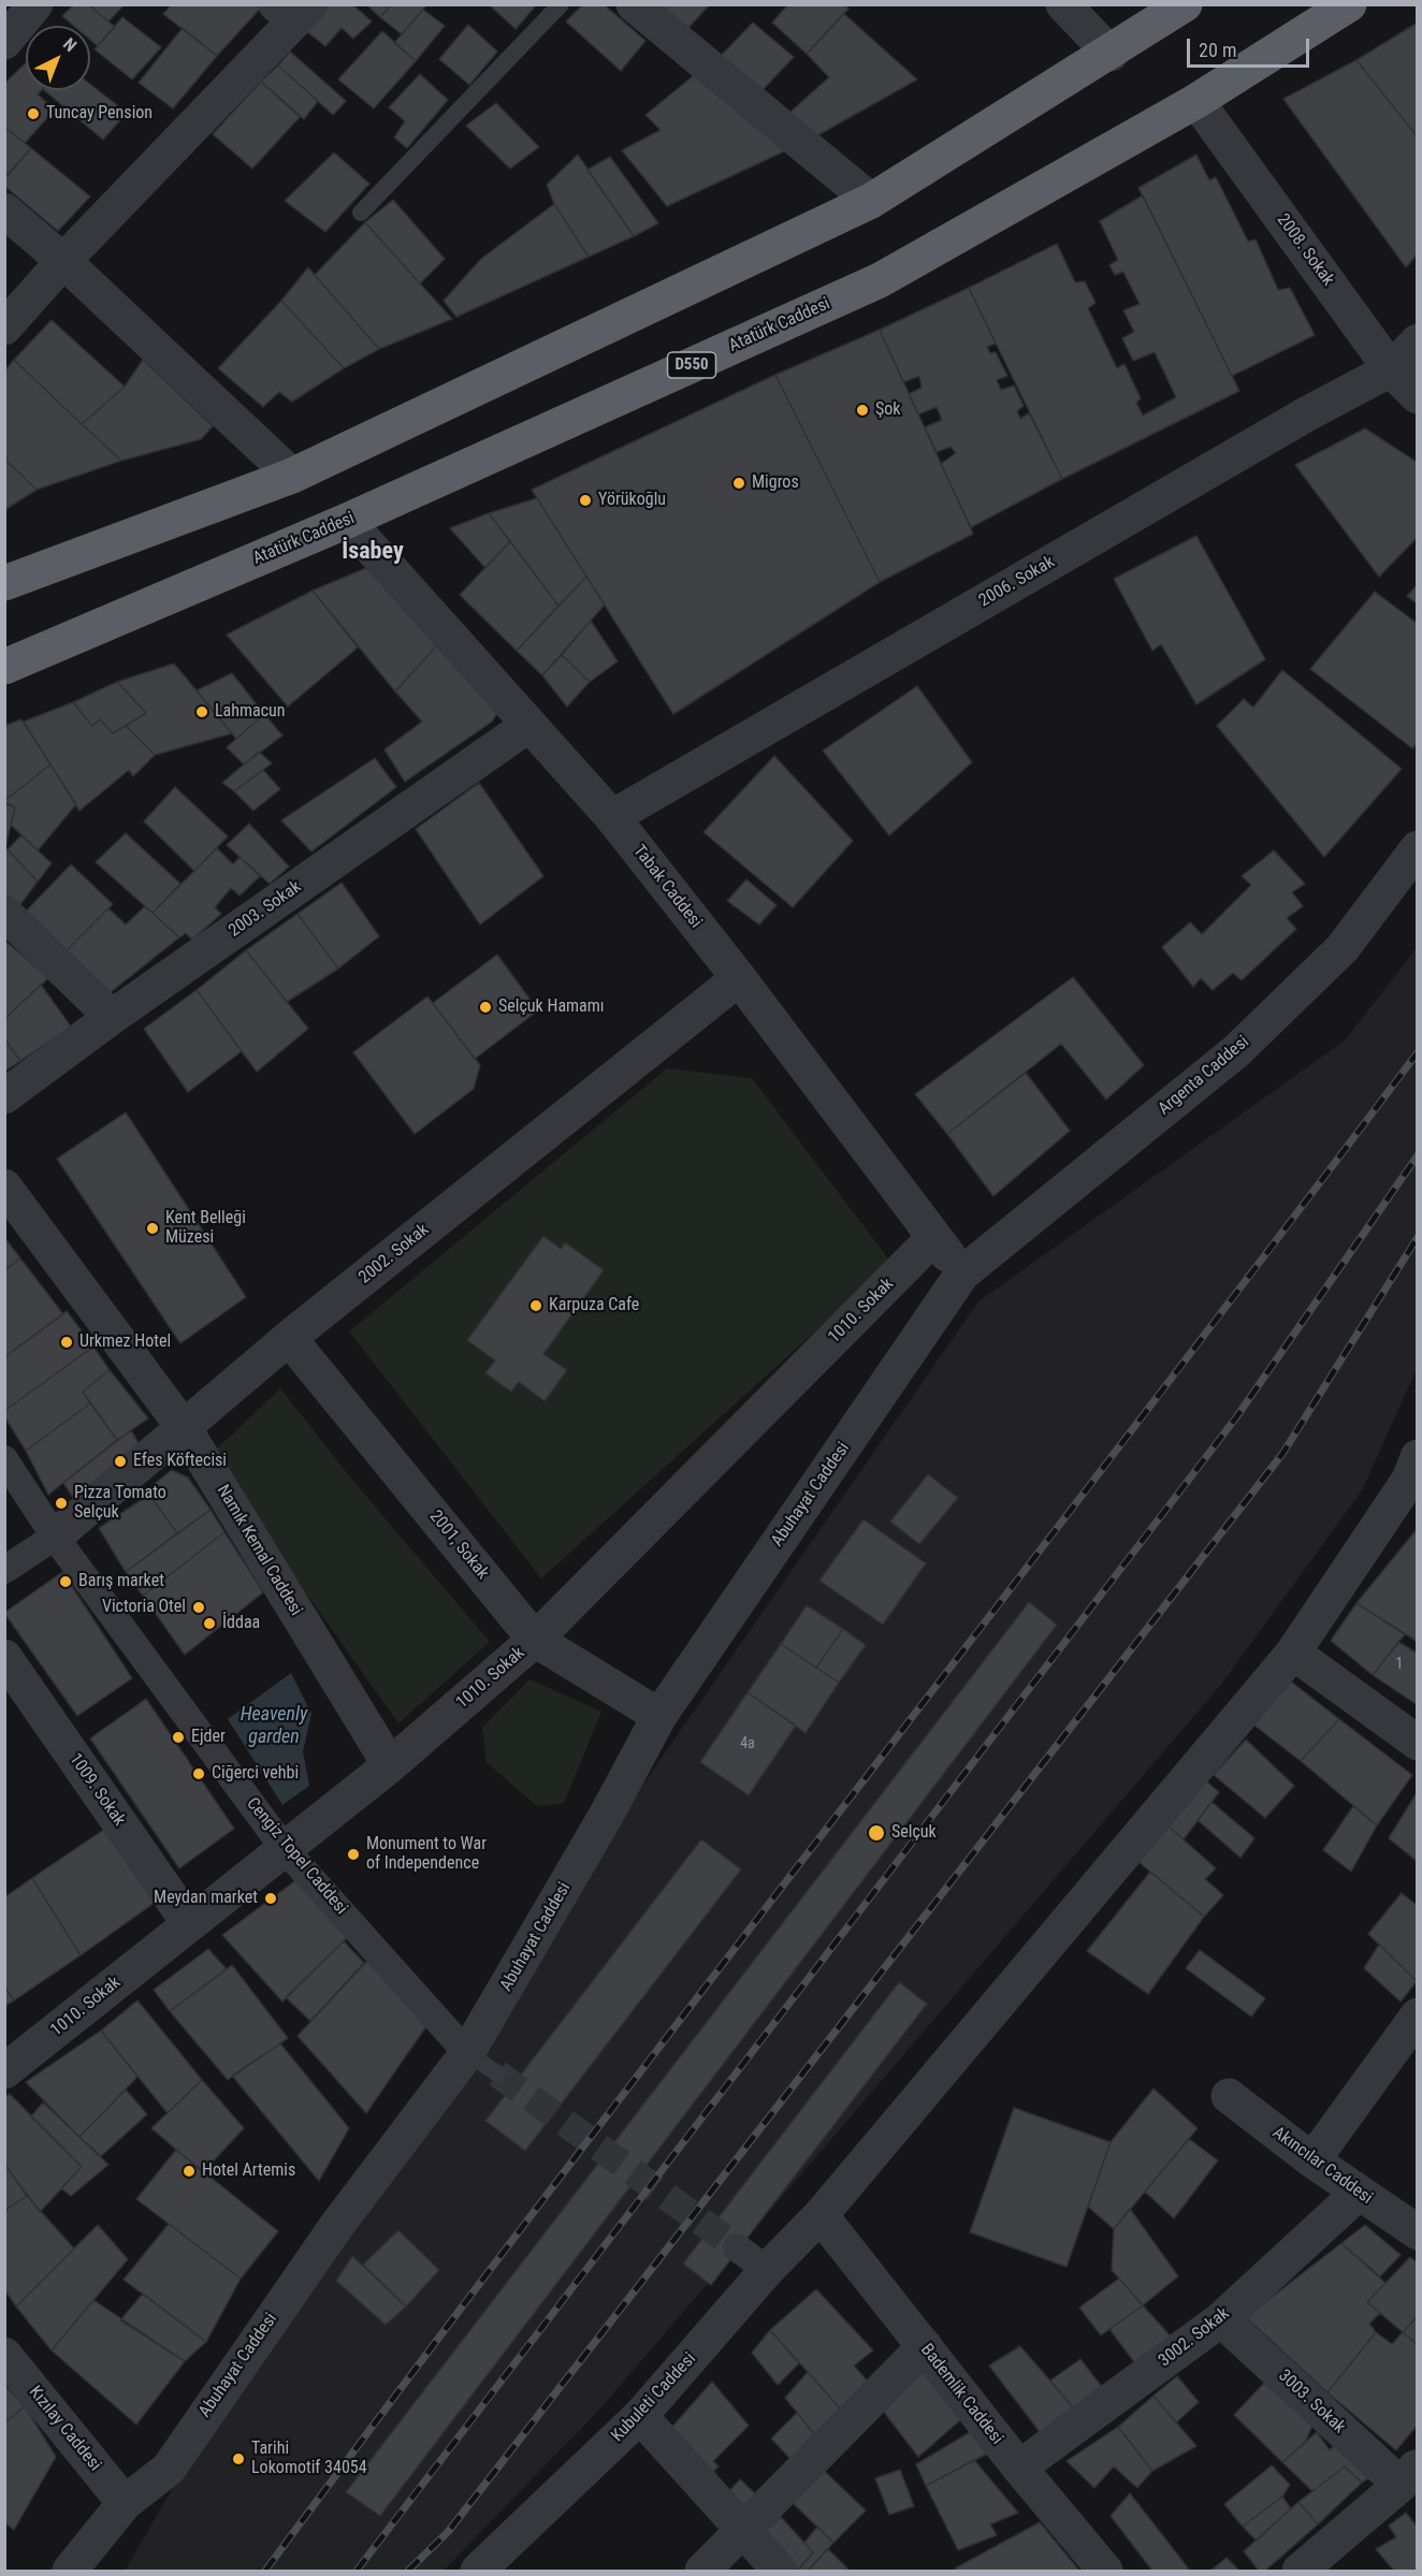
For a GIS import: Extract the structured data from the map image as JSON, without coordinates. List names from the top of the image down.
{
  "streets": {
    "highway": ["Atatürk Caddesi", "D550"],
    "street": [
      "2008. Sokak",
      "2006. Sokak",
      "Tabak Caddesi",
      "2003. Sokak",
      "Argenta Caddesi",
      "2002. Sokak",
      "1010. Sokak",
      "Abuhayat Caddesi",
      "2001, Sokak",
      "Namık Kemal Caddesi",
      "1009. Sokak",
      "Cengiz Topel Caddesi",
      "Akıncılar Caddesi",
      "3002. Sokak",
      "Bademlik Caddesi",
      "Kubuleti Caddesi",
      "3003. Sokak",
      "Kızılay Caddesi"
    ]
  },
  "crossings": [
    ["2008. Sokak", "Atatürk Caddesi"],
    ["2008. Sokak", "2006. Sokak"],
    ["Atatürk Caddesi", "Tabak Caddesi"],
    ["2006. Sokak", "Tabak Caddesi"],
    ["Tabak Caddesi", "2003. Sokak"],
    ["Tabak Caddesi", "Argenta Caddesi"],
    ["Tabak Caddesi", "2002. Sokak"],
    ["Tabak Caddesi", "1010. Sokak"],
    ["Tabak Caddesi", "Abuhayat Caddesi"],
    ["Argenta Caddesi", "Abuhayat Caddesi"],
    ["2002. Sokak", "2001, Sokak"],
    ["2002. Sokak", "Namık Kemal Caddesi"],
    ["2002. Sokak", "Cengiz Topel Caddesi"],
    ["1010. Sokak", "2001, Sokak"],
    ["1010. Sokak", "Namık Kemal Caddesi"],
    ["1010. Sokak", "1009. Sokak"],
    ["1010. Sokak", "Cengiz Topel Caddesi"],
    ["Abuhayat Caddesi", "2001, Sokak"],
    ["Abuhayat Caddesi", "Cengiz Topel Caddesi"],
    ["Abuhayat Caddesi", "Kızılay Caddesi"],
    ["Akıncılar Caddesi", "3002. Sokak"],
    ["3002. Sokak", "Bademlik Caddesi"],
    ["3002. Sokak", "3003. Sokak"],
    ["Bademlik Caddesi", "Kubuleti Caddesi"]
  ],
  "districts": ["İsabey"],
  "water": ["Heavenly garden"],
  "places": [
    "Tuncay Pension",
    "Şok",
    "Migros",
    "Yörükoğlu",
    "Lahmacun",
    "Selçuk Hamamı",
    "Kent Belleği Müzesi",
    "Karpuza Cafe",
    "Urkmez Hotel",
    "Efes Köftecisi",
    "Pizza Tomato Selçuk",
    "Barış market",
    "Victoria Otel",
    "İddaa",
    "Ejder",
    "Ciğerci vehbi",
    "Selçuk",
    "Monument to War of Independence",
    "Meydan market",
    "Hotel Artemis",
    "Tarihi Lokomotif 34054"
  ],
  "house_numbers": ["1", "4a"],
  "scale_bar": "20 m",
  "north": "top right"
}
